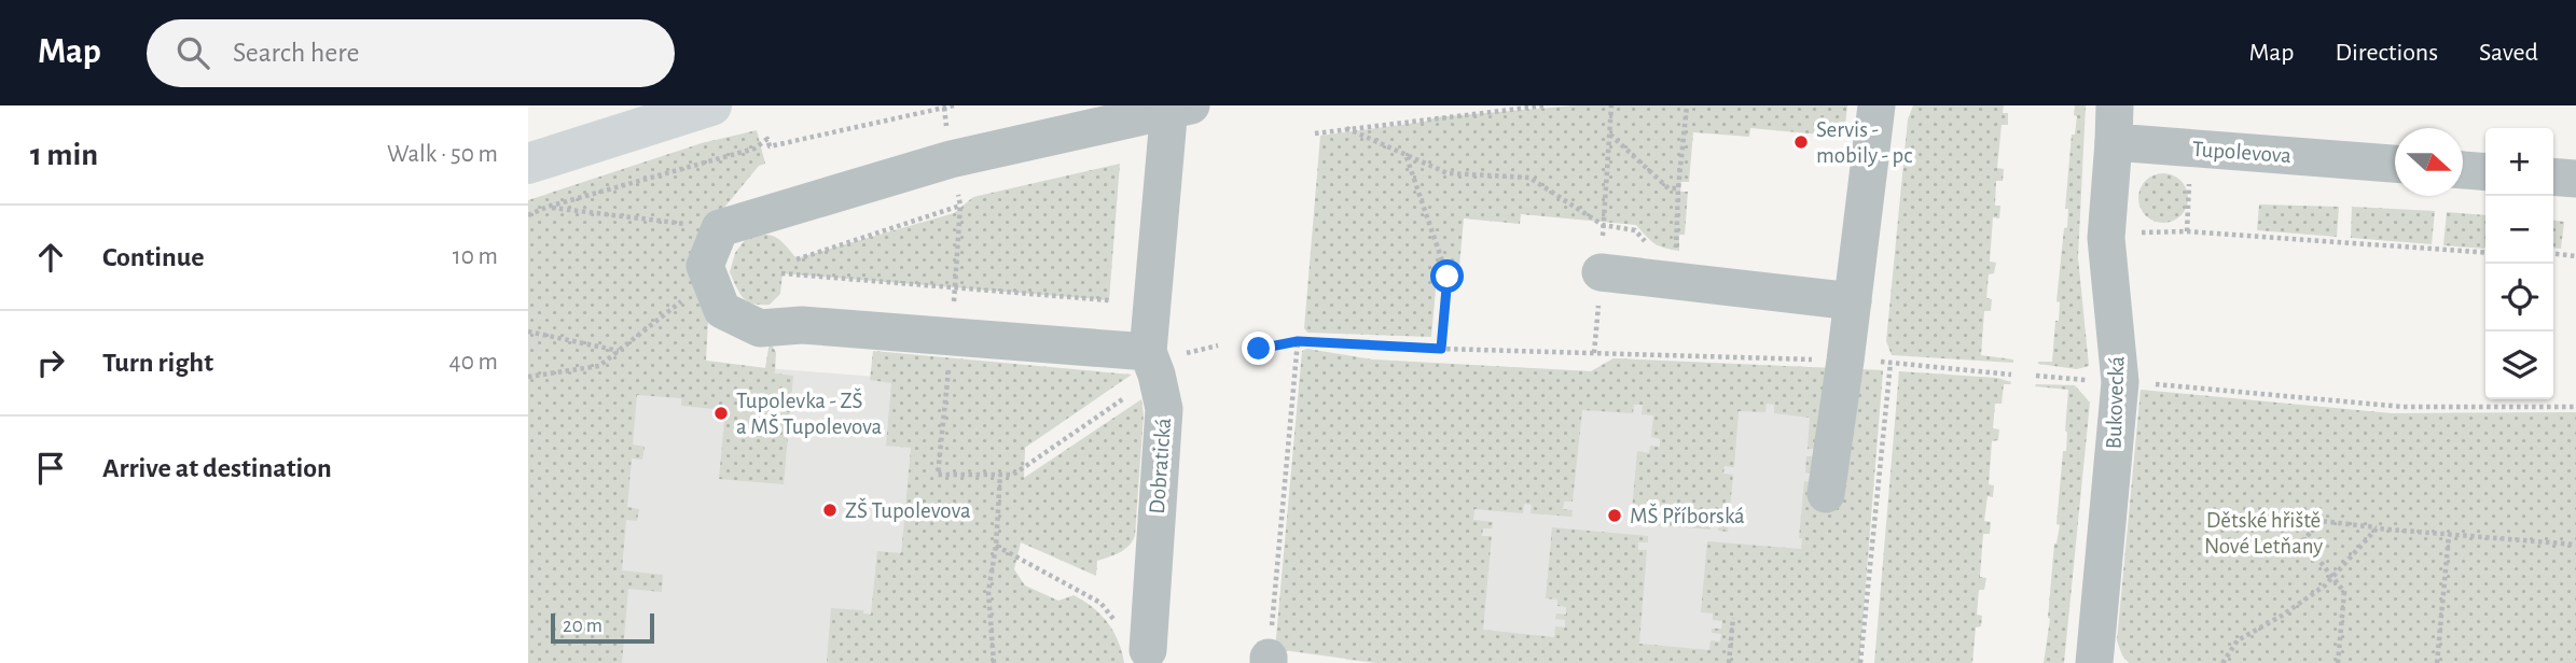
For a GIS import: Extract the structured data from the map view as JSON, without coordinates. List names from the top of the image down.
{
  "streets": {
    "street": ["Tupolevova", "Bukovecká", "Dobratická"]
  },
  "crossings": [
    ["Tupolevova", "Bukovecká"]
  ],
  "parks": ["Dětské hřiště Nové Letňany"],
  "places": [
    "Servis - mobily - pc",
    "Tupolevka - ZŠ a MŠ Tupolevova",
    "ZŠ Tupolevova",
    "MŠ Příborská"
  ],
  "scale_bar": "20 m",
  "north": "right",
  "page": {
    "header": "Map",
    "search": "Search here",
    "nav": ["Map", "Directions", "Saved"],
    "heading": ["1 min", "Walk · 50 m"],
    "map_buttons": ["+", "−"],
    "list": [
      ["Continue", "10 m"],
      ["Turn right", "40 m"],
      "Arrive at destination"
    ],
    "scale": "20 m"
  }
}
